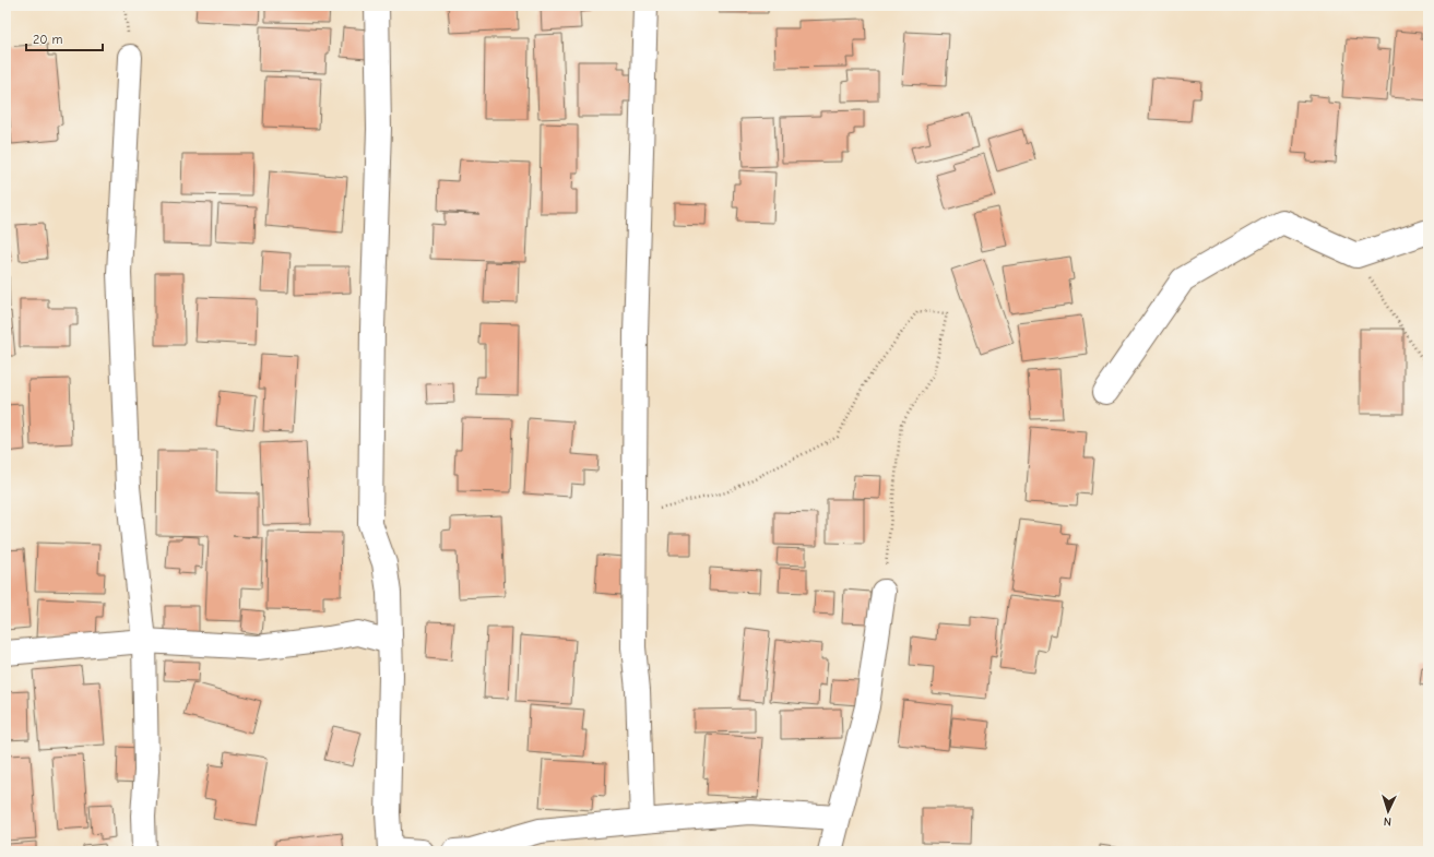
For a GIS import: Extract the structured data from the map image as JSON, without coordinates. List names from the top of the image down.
{
  "scale_bar": "20 m",
  "north": "bottom"
}
